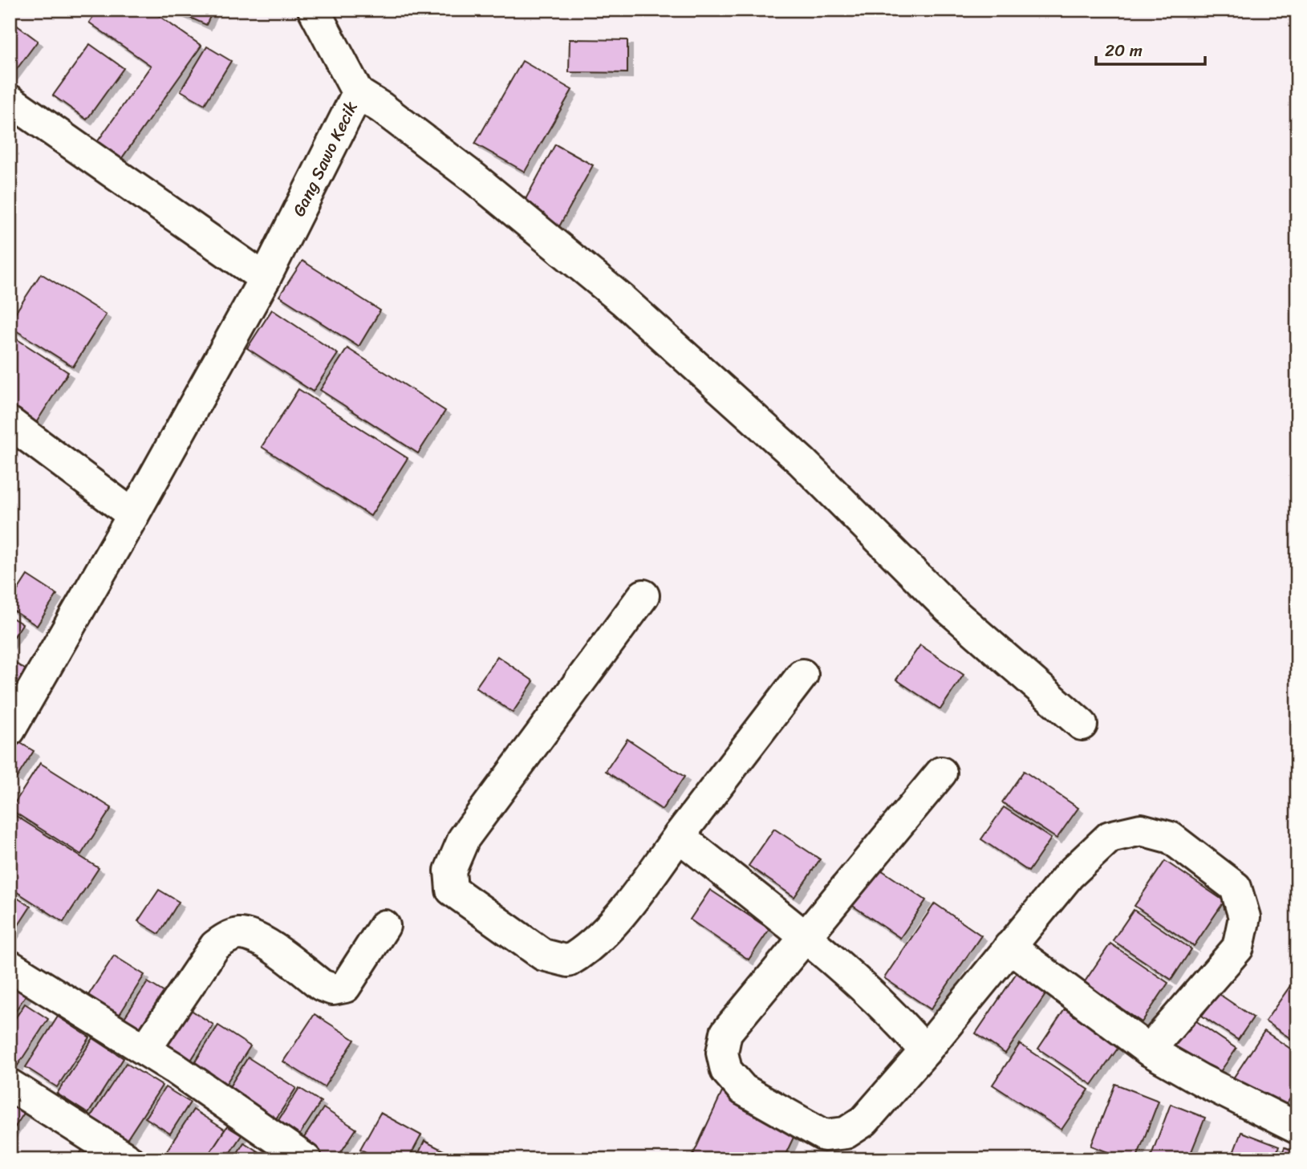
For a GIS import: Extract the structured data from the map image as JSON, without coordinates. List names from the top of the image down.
{
  "streets": {
    "street": ["Gang Sawo Kecik"]
  },
  "scale_bar": "20 m"
}
